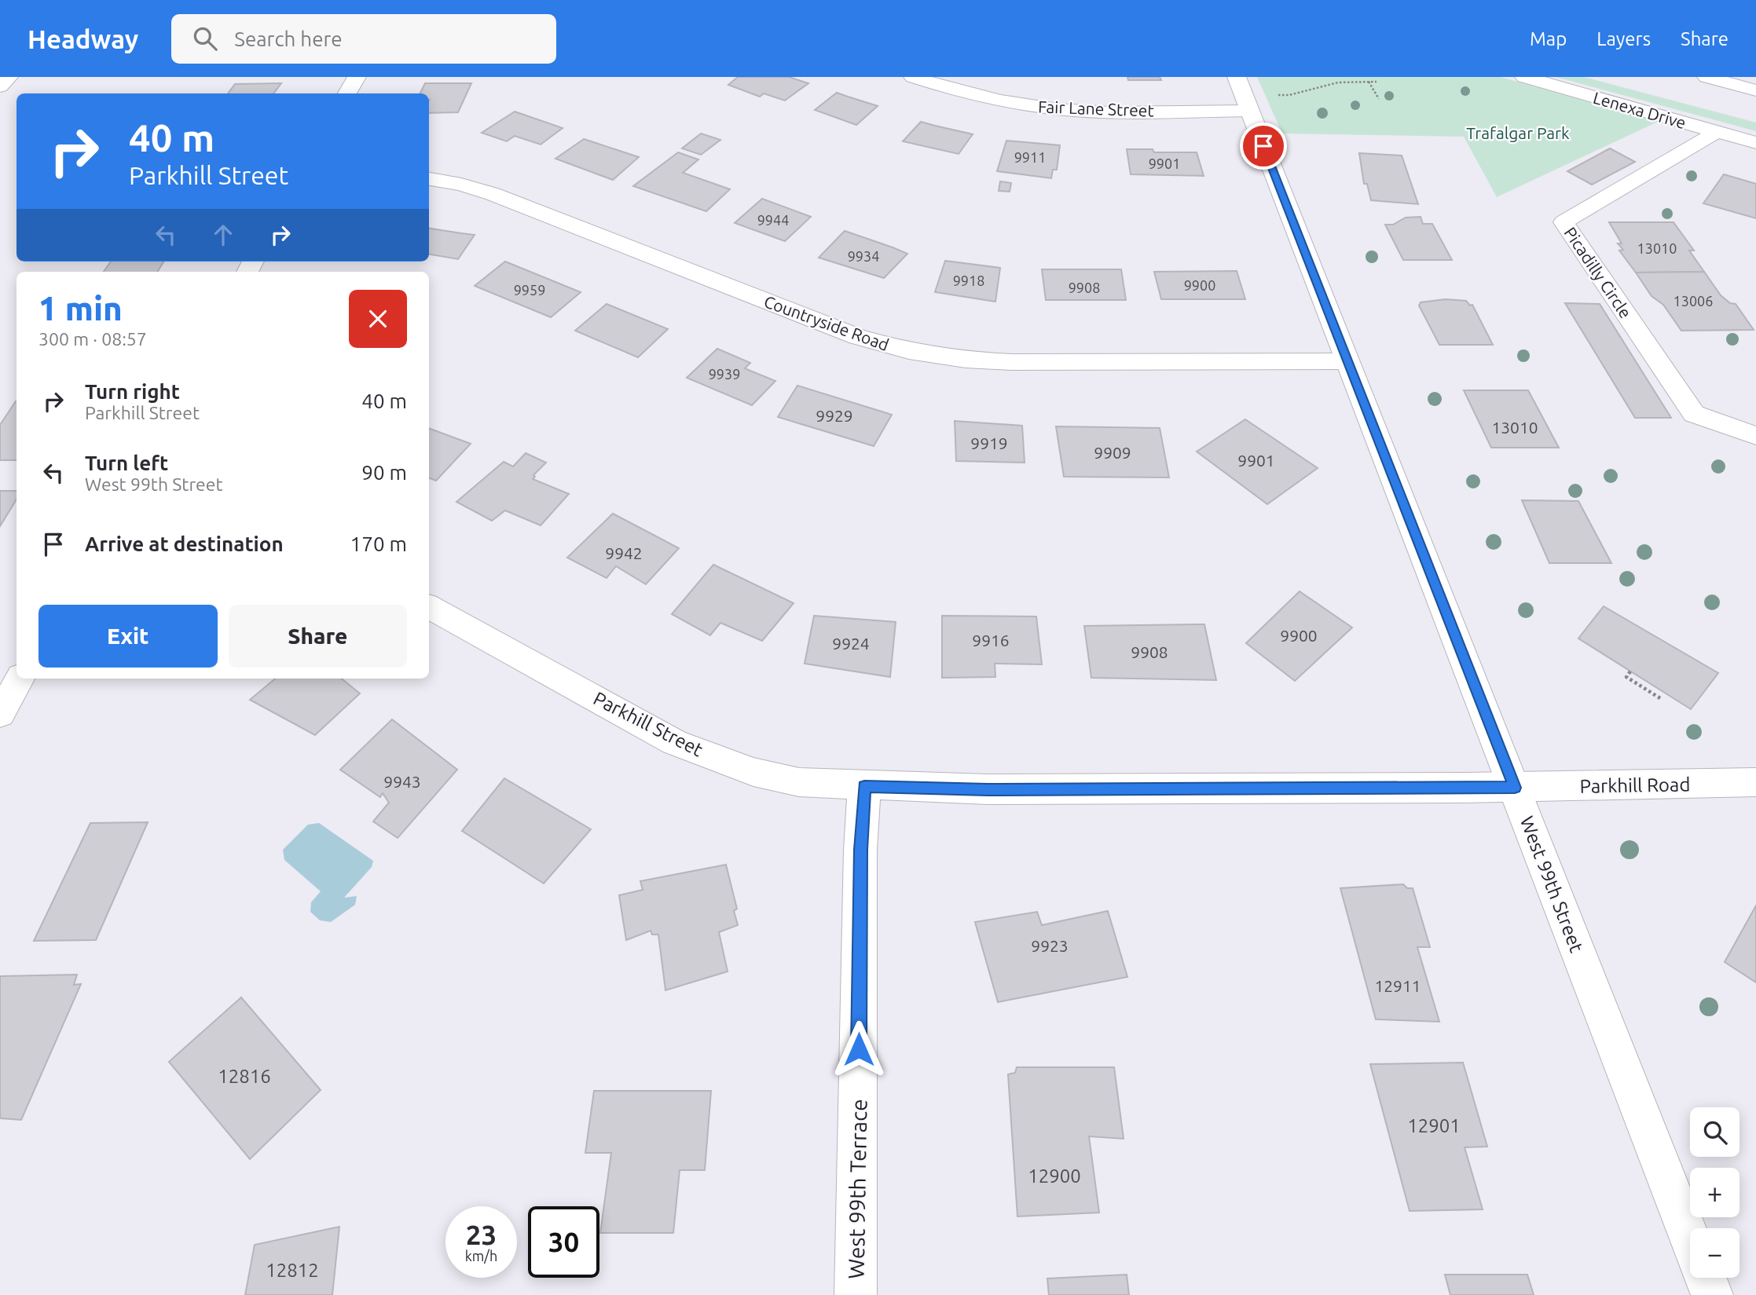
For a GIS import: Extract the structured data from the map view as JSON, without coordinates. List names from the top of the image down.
{
  "streets": {
    "main road": [
      "Fair Lane Street",
      "Lenexa Drive",
      "Picadilly Circle",
      "Countryside Road",
      "Parkhill Street",
      "Parkhill Road",
      "West 99th Street",
      "West 99th Terrace"
    ]
  },
  "crossings": [
    ["Fair Lane Street", "West 99th Street"],
    ["Lenexa Drive", "Picadilly Circle"],
    ["Countryside Road", "West 99th Street"],
    ["Parkhill Street", "Parkhill Road"],
    ["Parkhill Street", "West 99th Street"],
    ["Parkhill Street", "West 99th Terrace"],
    ["Parkhill Road", "West 99th Street"]
  ],
  "parks": ["Trafalgar Park"],
  "house_numbers": [
    "9911",
    "9901",
    "9944",
    "13010",
    "9934",
    "9918",
    "9900",
    "9908",
    "9959",
    "13006",
    "9939",
    "9929",
    "13010",
    "9919",
    "9909",
    "9901",
    "9942",
    "9900",
    "9916",
    "9924",
    "9908",
    "9943",
    "9923",
    "12911",
    "12816",
    "12901",
    "12900",
    "12812"
  ],
  "page": {
    "header": "Headway",
    "search": "Search here",
    "nav": ["Map", "Layers", "Share"],
    "turn": ["40 m", "Parkhill Street"],
    "heading": ["1 min", "300 m · 08:57"],
    "list": [
      {
        "name": "Turn right",
        "note": "Parkhill Street",
        "value": "40 m"
      },
      {
        "name": "Turn left",
        "note": "West 99th Street",
        "value": "90 m"
      },
      {
        "name": "Arrive at destination",
        "value": "170 m"
      }
    ],
    "buttons": ["Exit", "Share"],
    "map_buttons": ["+", "−"],
    "speed": "23 km/h",
    "limit": "30"
  }
}
